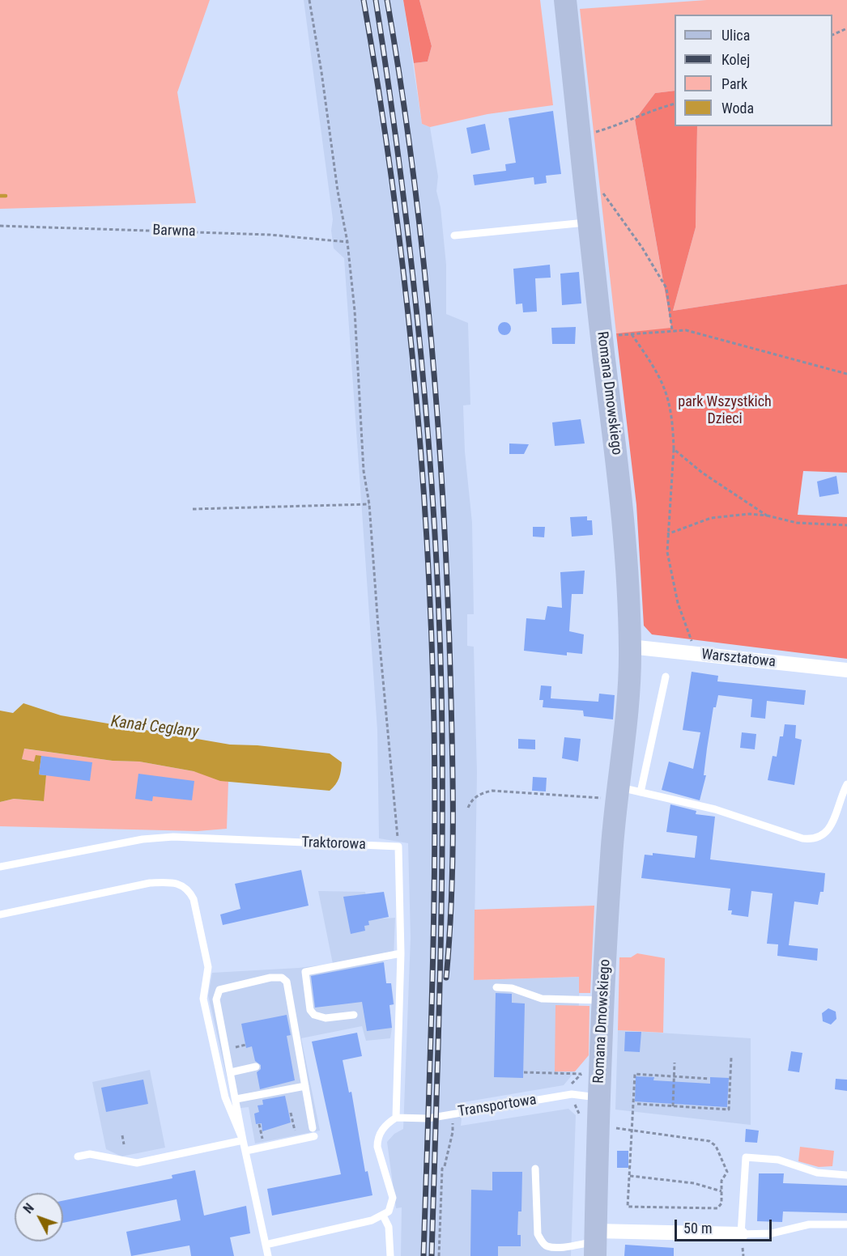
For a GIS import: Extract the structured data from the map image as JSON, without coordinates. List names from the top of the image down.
{
  "streets": {
    "main road": ["Romana Dmowskiego"],
    "street": ["Warsztatowa"],
    "lane": ["Traktorowa", "Transportowa"],
    "path": ["Barwna"]
  },
  "crossings": [
    ["Romana Dmowskiego", "Warsztatowa"],
    ["Romana Dmowskiego", "Transportowa"]
  ],
  "water": ["Kanał Ceglany"],
  "parks": ["park Wszystkich Dzieci"],
  "legend": [
    "Ulica",
    "Kolej",
    "Park",
    "Woda"
  ],
  "scale_bar": "50 m",
  "north": "top left"
}
